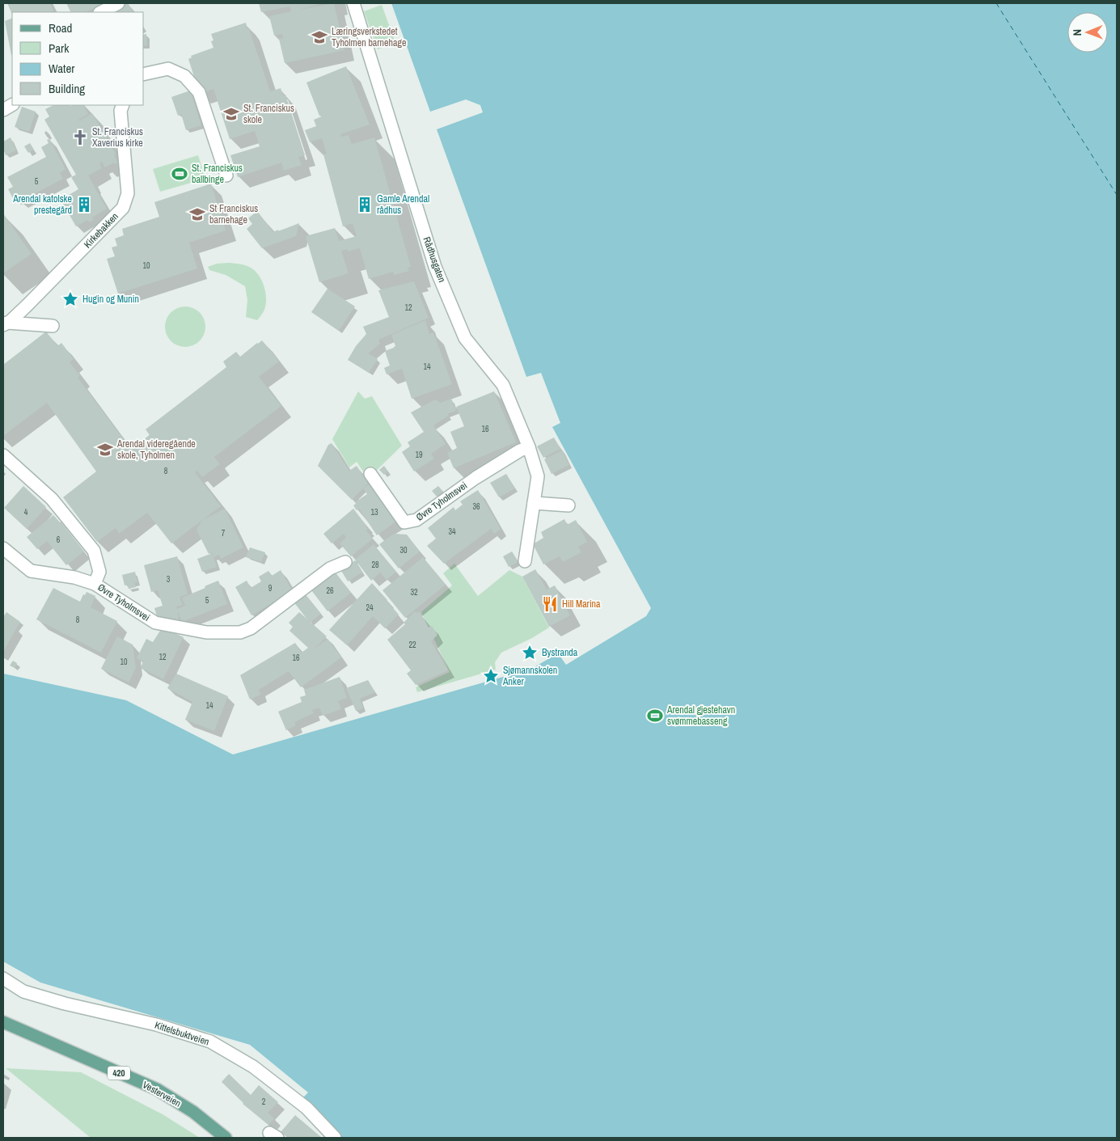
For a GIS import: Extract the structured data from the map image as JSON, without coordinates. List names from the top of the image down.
{
  "streets": {
    "main road": ["420", "Vesterveien"],
    "street": [
      "Kirkebakken",
      "Rådhusgaten",
      "Øvre Tyholmsvei",
      "Kittelsbuktveien"
    ]
  },
  "crossings": [
    ["Rådhusgaten", "Øvre Tyholmsvei"]
  ],
  "places": {
    "school or university": [
      "Læringsverkstedet Tyholmen barnehage",
      "St. Franciskus skole",
      "St Franciskus barnehage",
      "Arendal videregående skole, Tyholmen"
    ],
    "church": ["St. Franciskus Xaverius kirke"],
    "sports": ["St. Franciskus ballbinge", "Arendal gjestehavn svømmebasseng"],
    "building": ["Arendal katolske prestegård", "Gamle Arendal rådhus"],
    "place": ["Hugin og Munin", "Bystranda", "Sjømannskolen Anker"],
    "restaurant": ["Hill Marina"]
  },
  "house_numbers": [
    "5",
    "10",
    "12",
    "14",
    "16",
    "19",
    "8",
    "36",
    "4",
    "13",
    "34",
    "7",
    "6",
    "30",
    "28",
    "3",
    "9",
    "26",
    "32",
    "5",
    "24",
    "8",
    "22",
    "12",
    "16",
    "10",
    "14",
    "2"
  ],
  "legend": [
    "Road",
    "Park",
    "Water",
    "Building"
  ],
  "north": "left"
}
